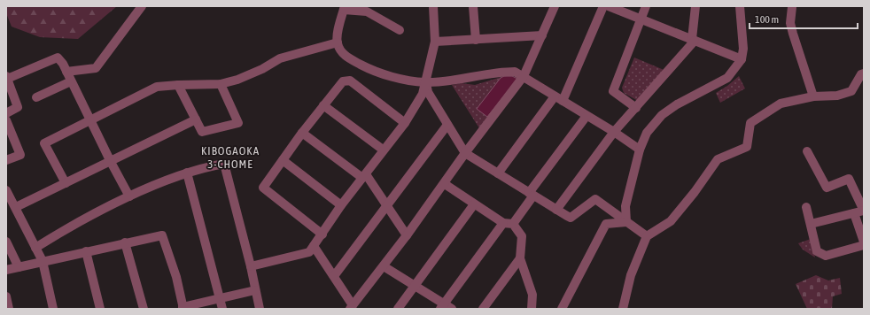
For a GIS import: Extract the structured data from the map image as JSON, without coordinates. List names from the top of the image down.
{
  "districts": ["KIBOGAOKA 3-CHOME"],
  "scale_bar": "100 m"
}
